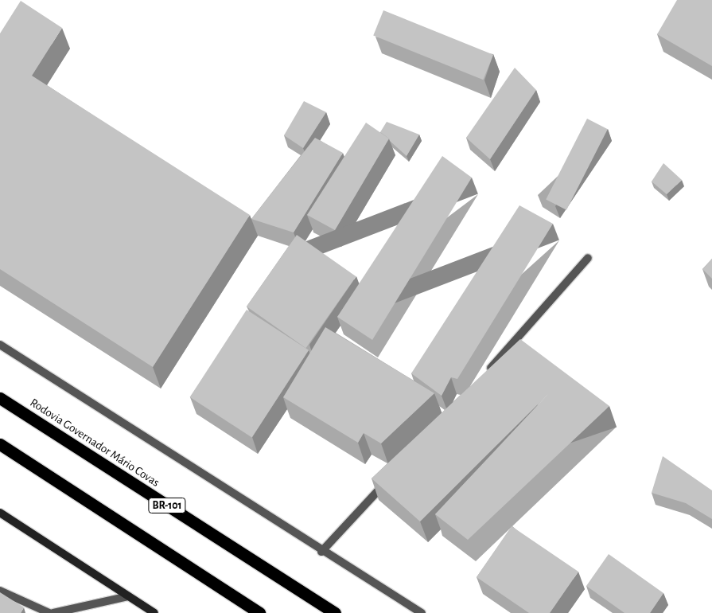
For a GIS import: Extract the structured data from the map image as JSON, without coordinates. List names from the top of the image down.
{
  "streets": {
    "highway": ["Rodovia Governador Mário Covas", "BR-101"]
  }
}
